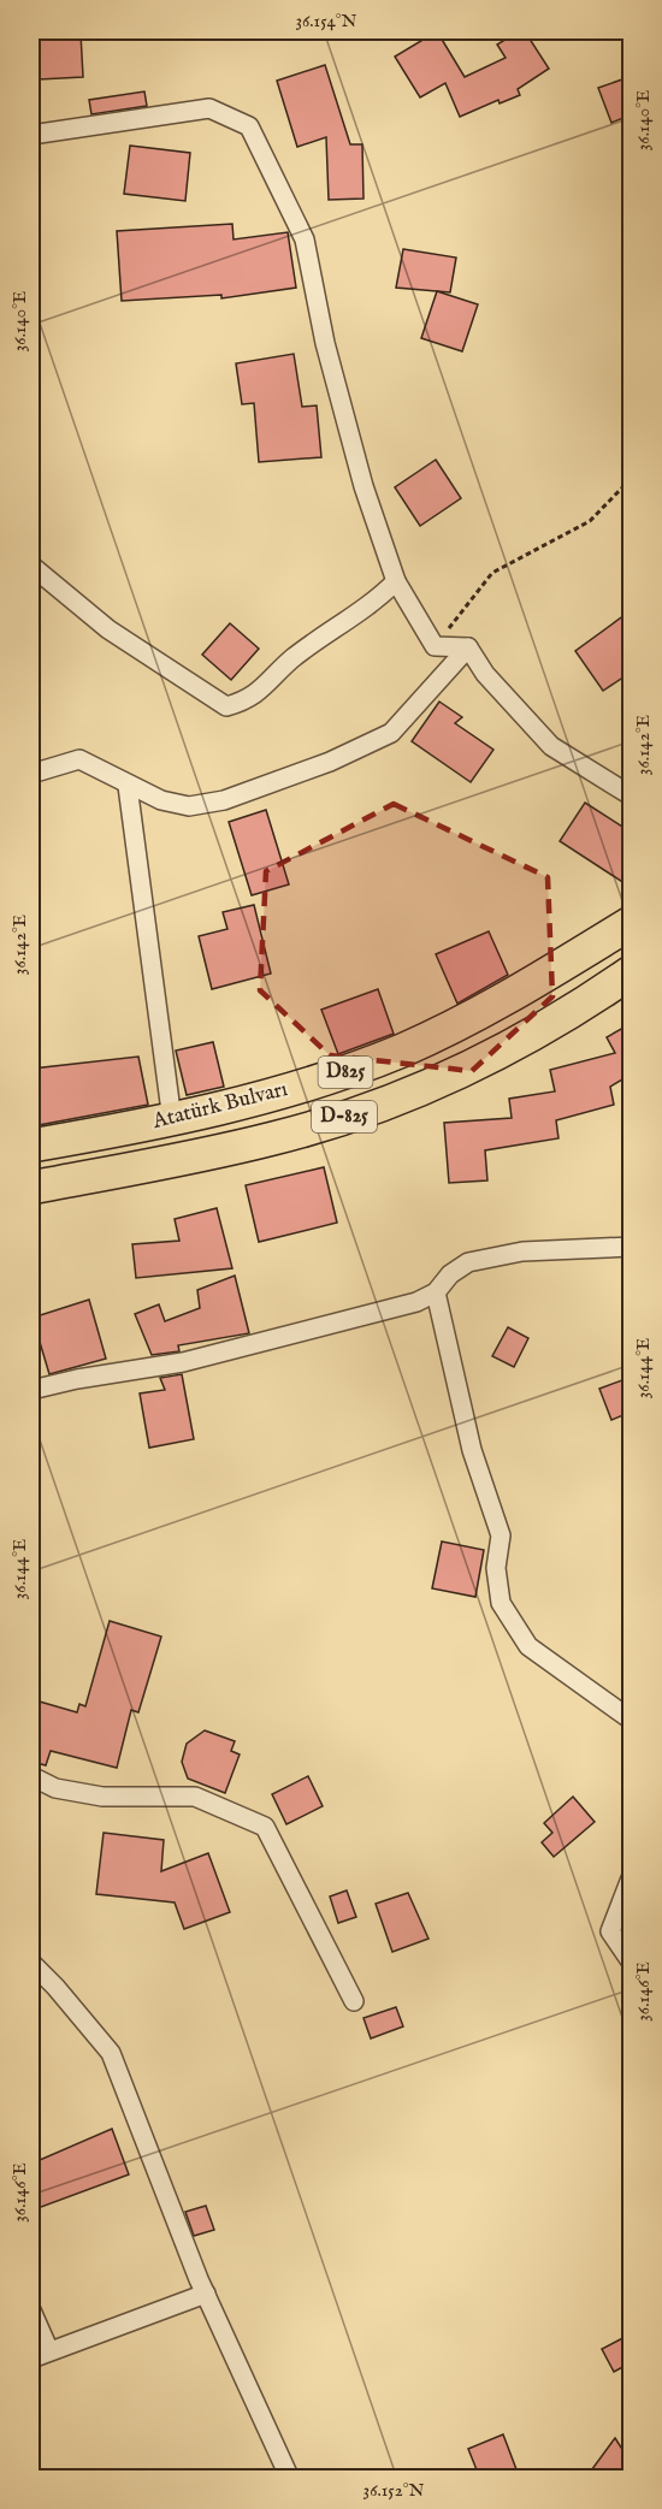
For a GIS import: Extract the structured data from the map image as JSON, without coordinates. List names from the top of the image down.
{
  "streets": {
    "highway": ["D825", "Atatürk Bulvarı", "D-825"]
  },
  "coordinates": [
    "36.154°N",
    "36.140°E",
    "36.142°E",
    "36.144°E",
    "36.146°E",
    "36.152°N"
  ]
}
